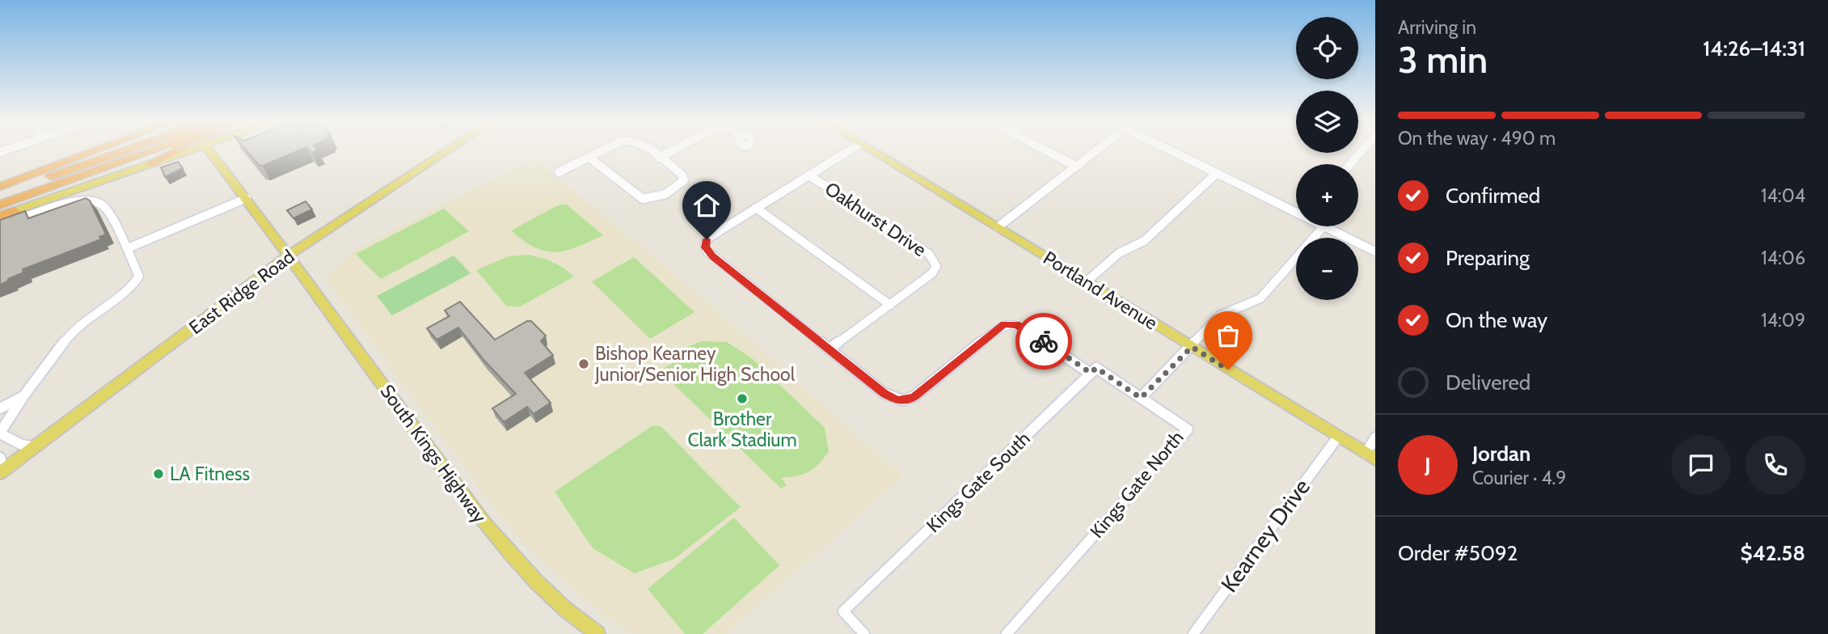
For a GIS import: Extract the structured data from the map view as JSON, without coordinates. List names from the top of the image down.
{
  "streets": {
    "main road": ["Portland Avenue", "East Ridge Road", "South Kings Highway"],
    "street": [
      "Oakhurst Drive",
      "Kings Gate South",
      "Kings Gate North",
      "Kearney Drive"
    ]
  },
  "crossings": [
    ["Portland Avenue", "Kearney Drive"],
    ["East Ridge Road", "South Kings Highway"]
  ],
  "places": ["Bishop Kearney Junior/Senior High School", "Brother Clark Stadium", "LA Fitness"],
  "page": {
    "heading": ["3 min", "Arriving in", "14:26–14:31"],
    "panel": [
      "Jordan",
      "Courier · 4.9",
      "Order #5092",
      "$42.58"
    ],
    "map_buttons": ["+", "−"],
    "bar": "On the way · 490 m",
    "list": [
      ["Confirmed", "14:04"],
      ["Preparing", "14:06"],
      ["On the way", "14:09"],
      "Delivered"
    ],
    "round": "J"
  }
}
